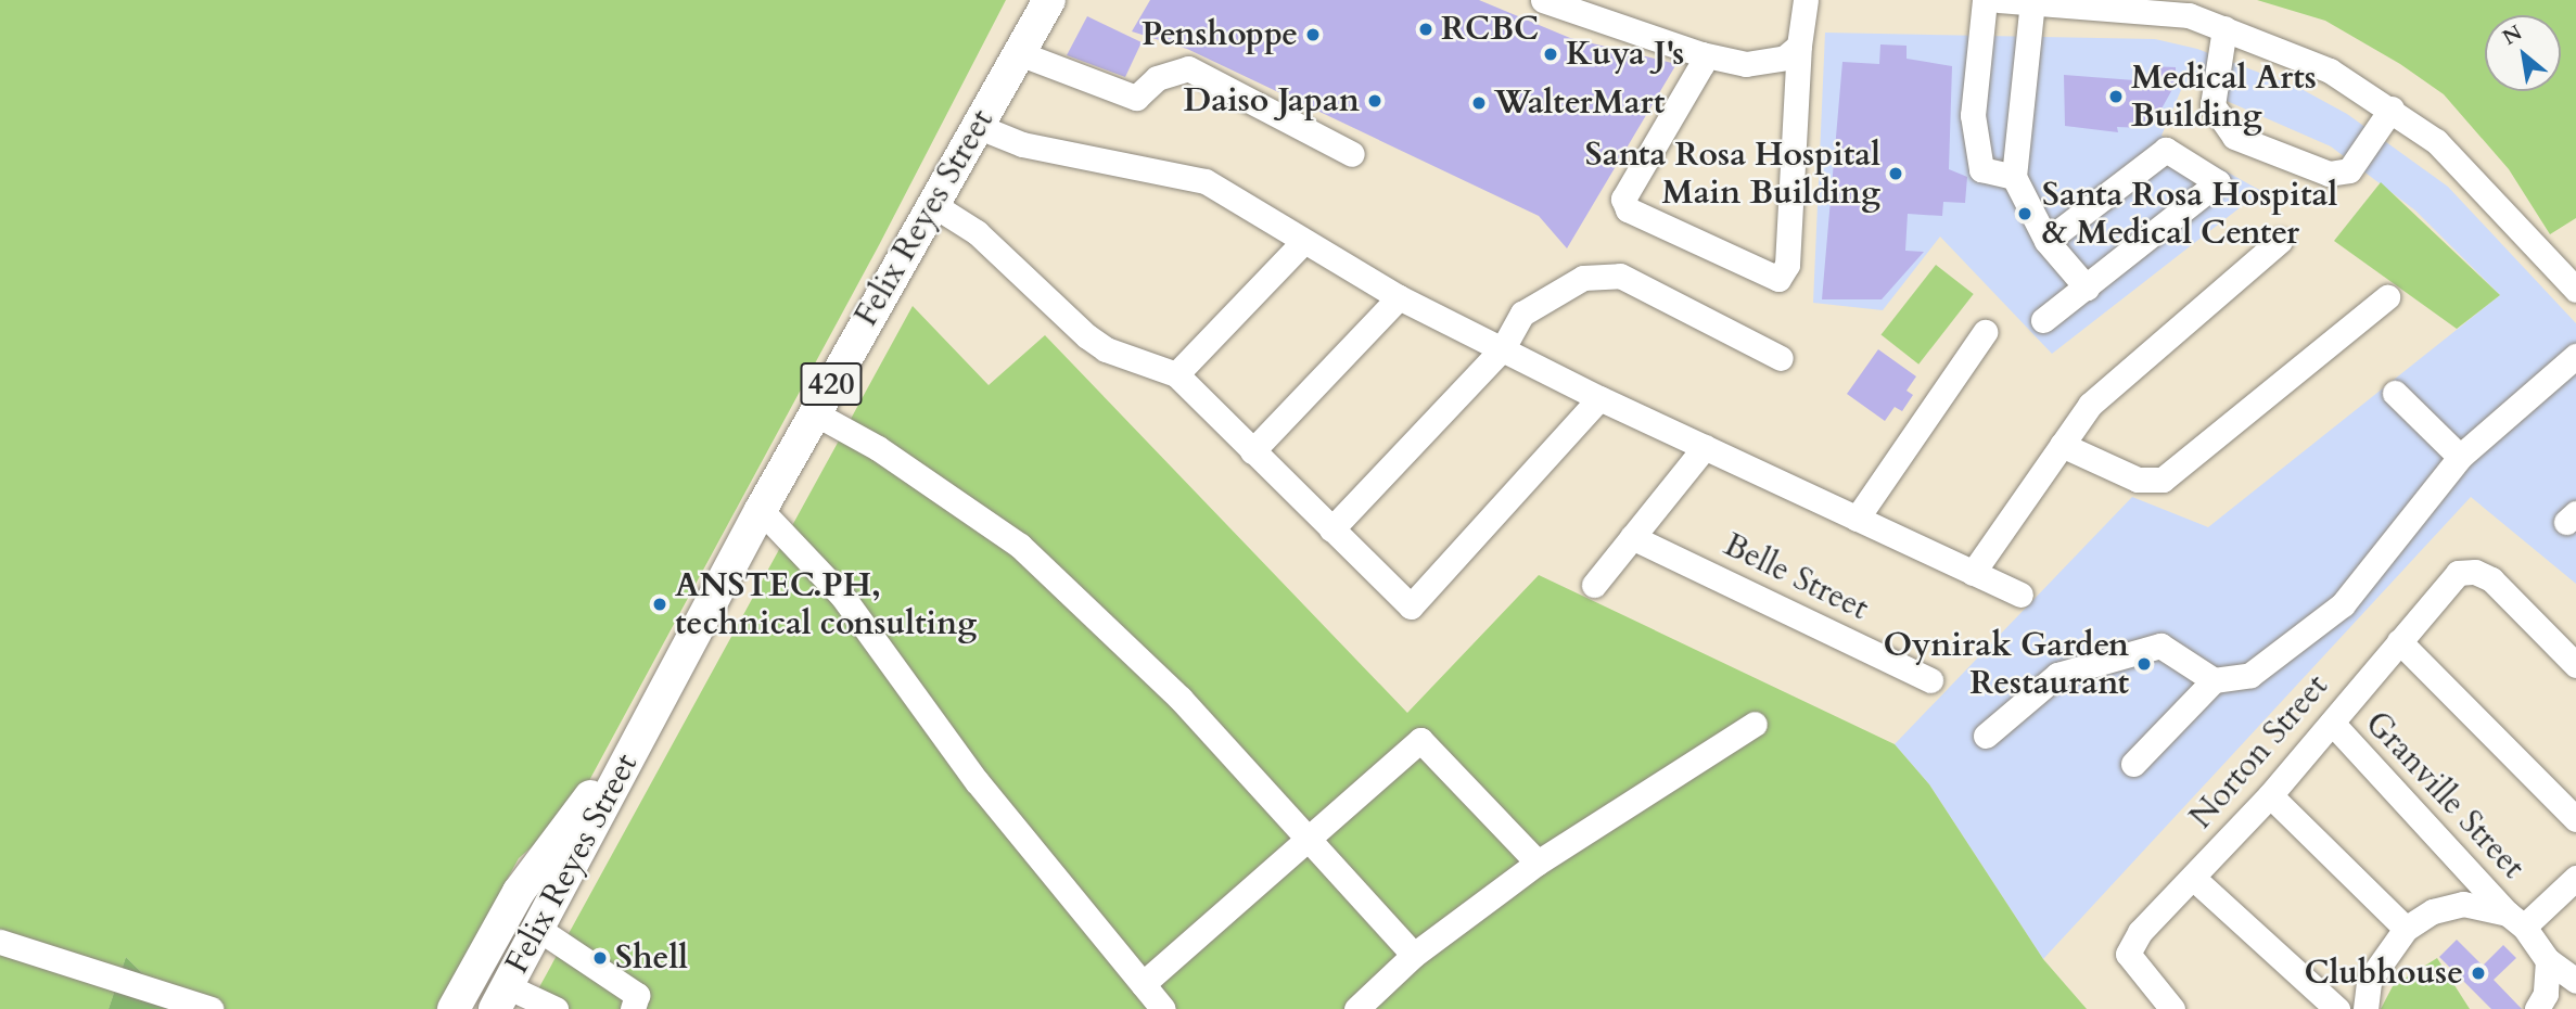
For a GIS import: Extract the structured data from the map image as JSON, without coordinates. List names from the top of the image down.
{
  "streets": {
    "main road": ["Felix Reyes Street", "420"],
    "street": ["Belle Street", "Norton Street", "Granville Street"]
  },
  "crossings": [
    ["Norton Street", "Granville Street"]
  ],
  "places": [
    "RCBC",
    "Penshoppe",
    "Kuya J's",
    "Medical Arts Building",
    "Daiso Japan",
    "WalterMart",
    "Santa Rosa Hospital Main Building",
    "Santa Rosa Hospital & Medical Center",
    "ANSTEC.PH, technical consulting",
    "Oynirak Garden Restaurant",
    "Shell",
    "Clubhouse"
  ],
  "north": "top left"
}
